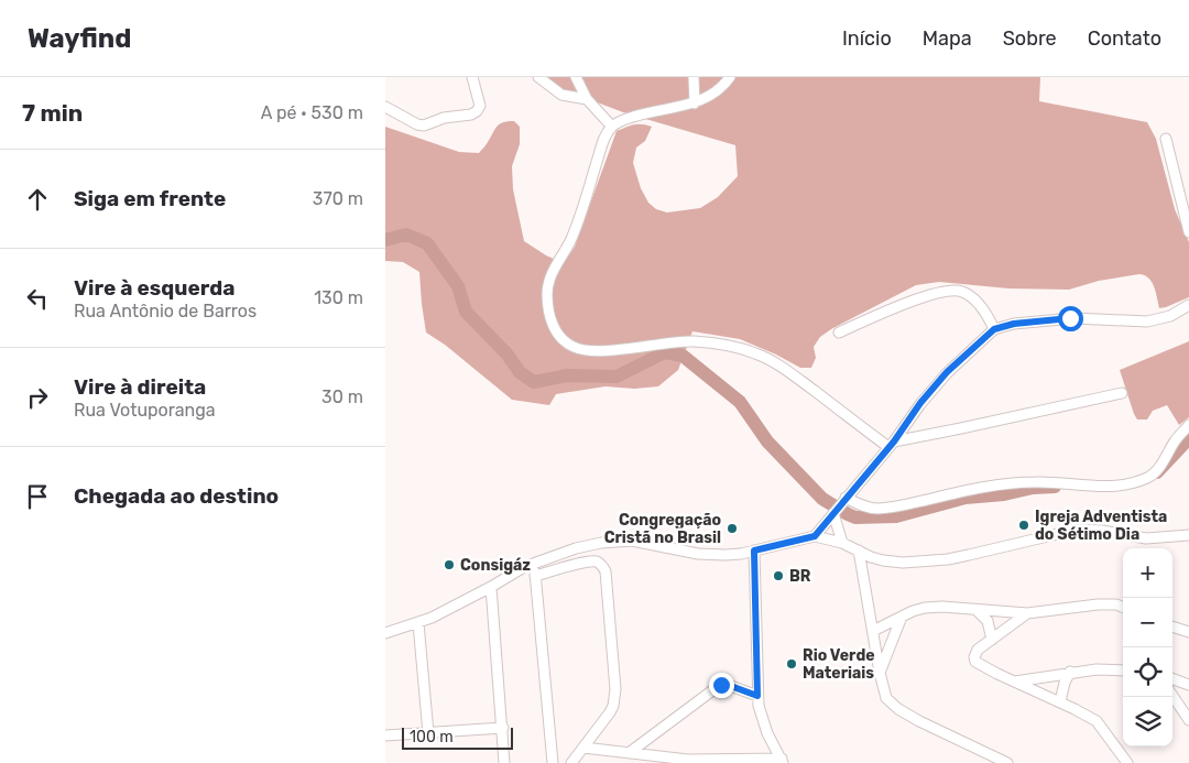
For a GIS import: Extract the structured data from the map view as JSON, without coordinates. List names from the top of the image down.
{
  "places": [
    "Igreja Adventista do Sétimo Dia",
    "Congregação Cristã no Brasil",
    "Consigáz",
    "BR",
    "Rio Verde Materiais"
  ],
  "scale_bar": "100 m",
  "page": {
    "header": "Wayfind",
    "nav": [
      "Início",
      "Mapa",
      "Sobre",
      "Contato"
    ],
    "heading": ["7 min", "A pé · 530 m"],
    "list": [
      ["Siga em frente", "370 m"],
      ["Vire à esquerda", "Rua Antônio de Barros", "130 m"],
      ["Vire à direita", "Rua Votuporanga", "30 m"],
      "Chegada ao destino"
    ],
    "map_buttons": ["+", "−"],
    "scale": "100 m"
  }
}
